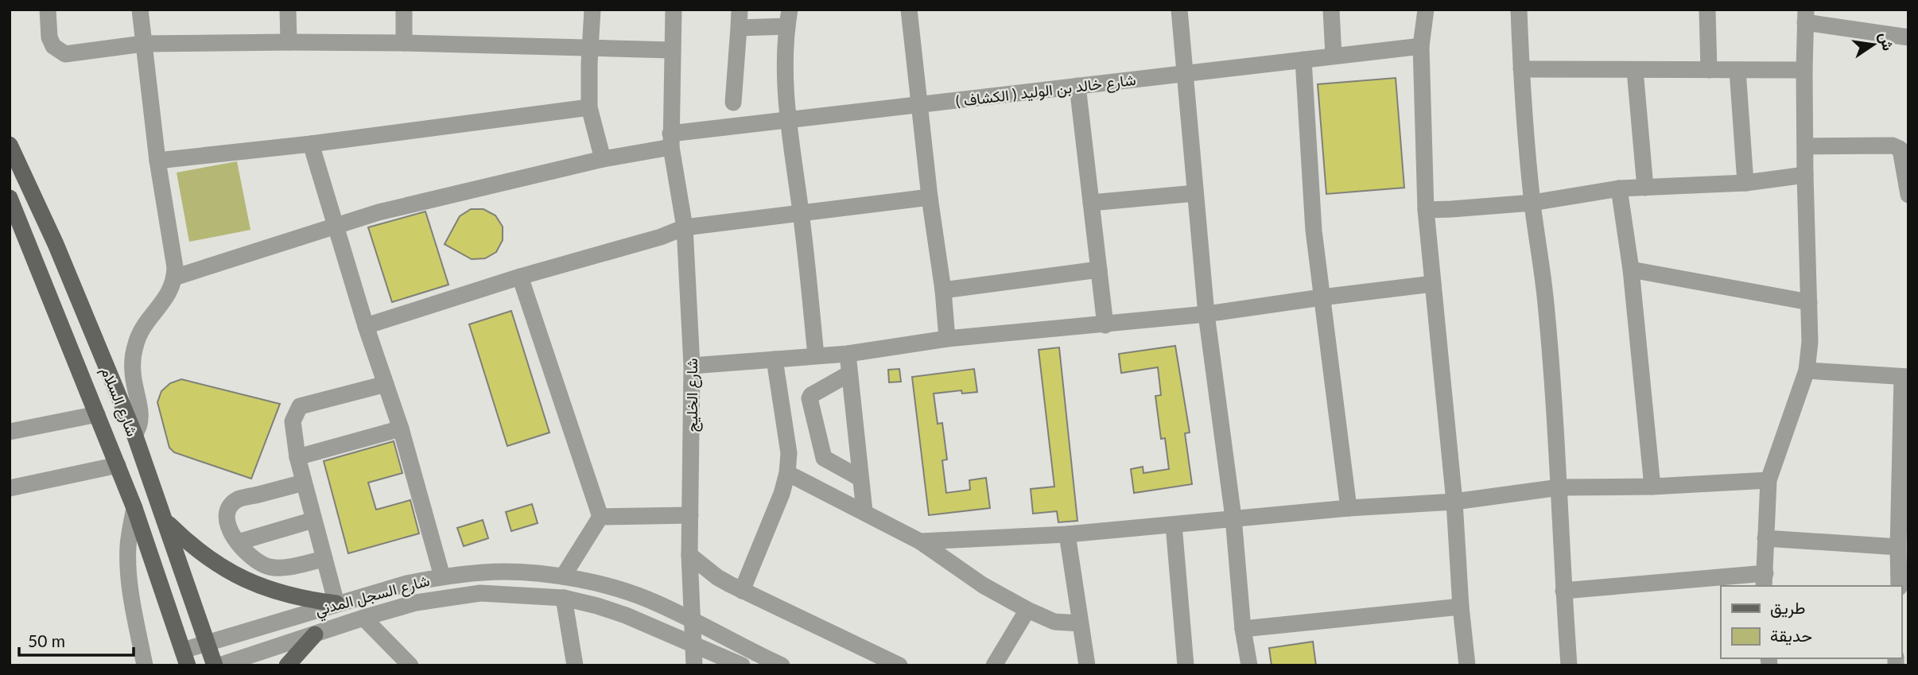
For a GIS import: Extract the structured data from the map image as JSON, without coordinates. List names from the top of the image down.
{
  "streets": {
    "main road": ["شارع السلام"],
    "street": ["شارع خالد بن الوليد ( الكشاف )", "شارع الخليج", "شارع السجل المدني"]
  },
  "crossings": [
    ["شارع خالد بن الوليد ( الكشاف )", "شارع الخليج"],
    ["شارع الخليج", "شارع السجل المدني"],
    ["شارع السلام", "شارع السجل المدني"]
  ],
  "legend": ["طريق", "حديقة"],
  "scale_bar": "50 m",
  "north": "right"
}
